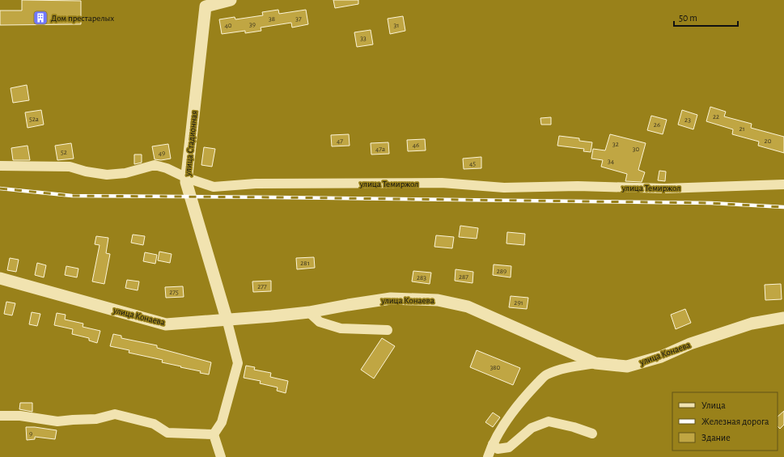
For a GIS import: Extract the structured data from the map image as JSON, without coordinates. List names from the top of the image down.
{
  "streets": {
    "street": ["улица Стадионная", "улица Темиржол", "улица Конаева"]
  },
  "crossings": [
    ["улица Стадионная", "улица Темиржол"],
    ["улица Стадионная", "улица Конаева"]
  ],
  "places": {
    "building": ["Дом престарелых"]
  },
  "house_numbers": [
    "38",
    "37",
    "39",
    "40",
    "31",
    "33",
    "22",
    "52а",
    "23",
    "26",
    "21",
    "47",
    "20",
    "32",
    "46",
    "47а",
    "30",
    "52",
    "49",
    "34",
    "45",
    "281",
    "289",
    "287",
    "283",
    "277",
    "275",
    "291",
    "380",
    "9"
  ],
  "legend": ["Улица", "Железная дорога", "Здание"],
  "scale_bar": "50 m"
}
